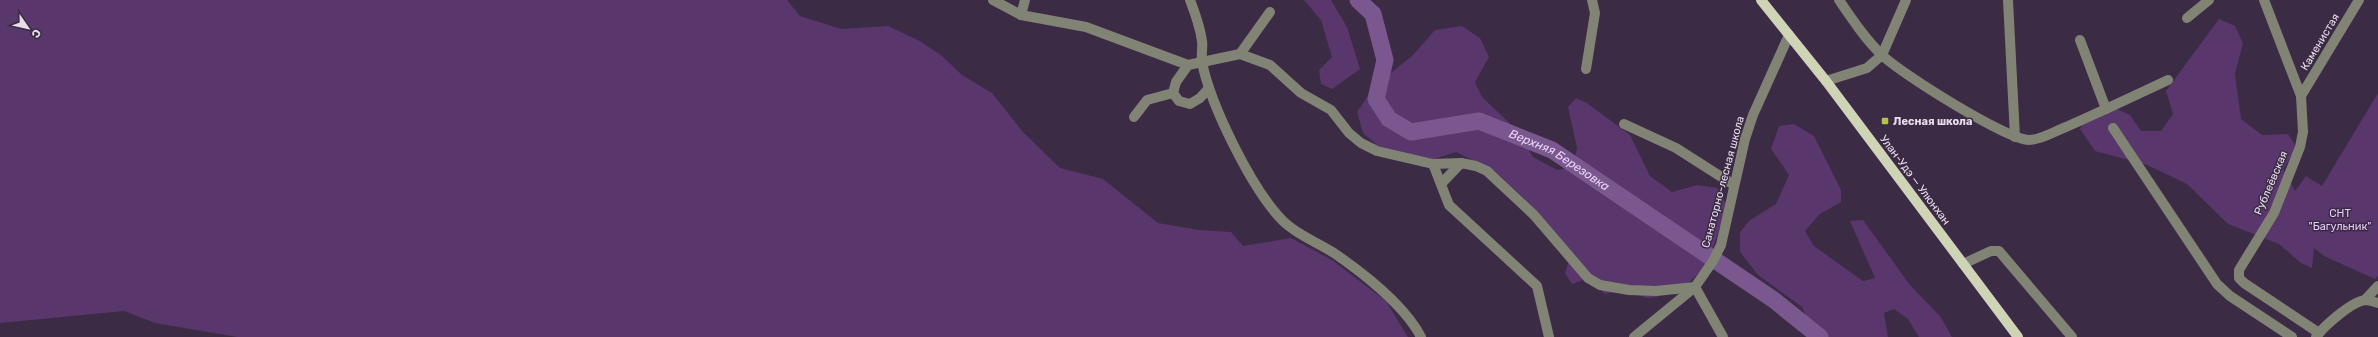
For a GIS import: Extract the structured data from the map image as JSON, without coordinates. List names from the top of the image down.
{
  "streets": {
    "main road": ["Улан-Удэ — Улюнхан"],
    "street": ["Каменистая", "Санаторно-лесная школа", "Рублеёвская"]
  },
  "crossings": [
    ["Каменистая", "Рублеёвская"],
    ["Улан-Удэ — Улюнхан", "Санаторно-лесная школа"]
  ],
  "water": ["Верхняя Березовка"],
  "parks": ["СНТ \"Багульник\""],
  "places": {
    "transit": ["Лесная школа"]
  },
  "north": "bottom right"
}
